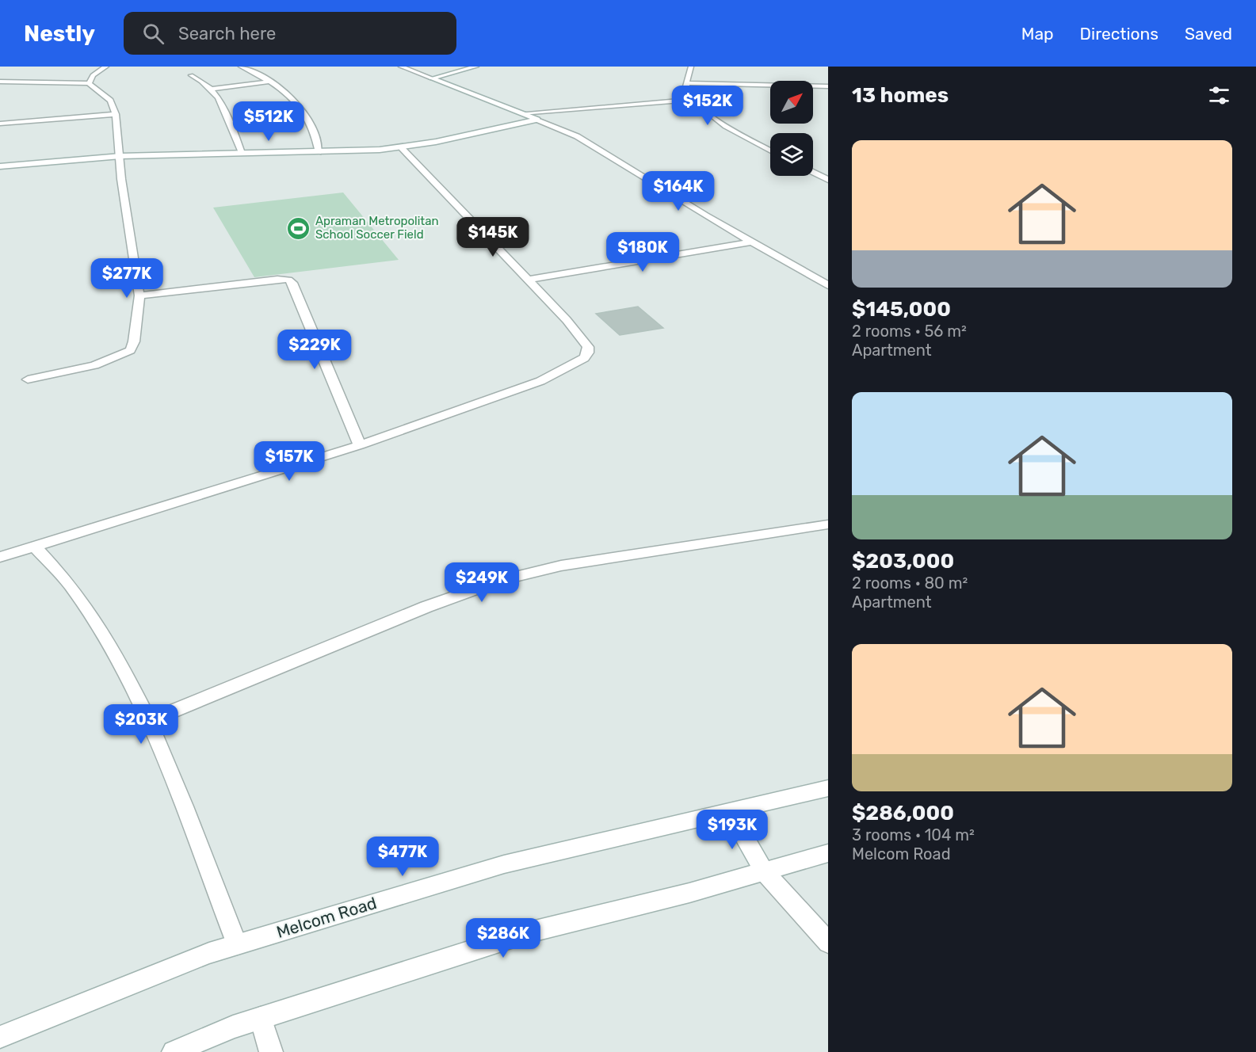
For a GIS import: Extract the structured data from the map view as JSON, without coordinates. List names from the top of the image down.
{
  "streets": {
    "street": ["Melcom Road"]
  },
  "places": {
    "sports": ["Apraman Metropolitan School Soccer Field"]
  },
  "north": "top right",
  "page": {
    "header": "Nestly",
    "search": "Search here",
    "nav": ["Map", "Directions", "Saved"],
    "heading": "13 homes",
    "price": [
      "$152K",
      "$512K",
      "$164K",
      "$145K",
      "$180K",
      "$277K",
      "$229K",
      "$157K",
      "$249K",
      "$203K",
      "$193K",
      "$477K",
      "$286K"
    ],
    "list": [
      {
        "name": "$145,000",
        "note": "2 rooms · 56 m² · Apartment"
      },
      {
        "name": "$203,000",
        "note": "2 rooms · 80 m² · Apartment"
      },
      {
        "name": "$286,000",
        "note": "3 rooms · 104 m² · Melcom Road"
      }
    ]
  }
}
